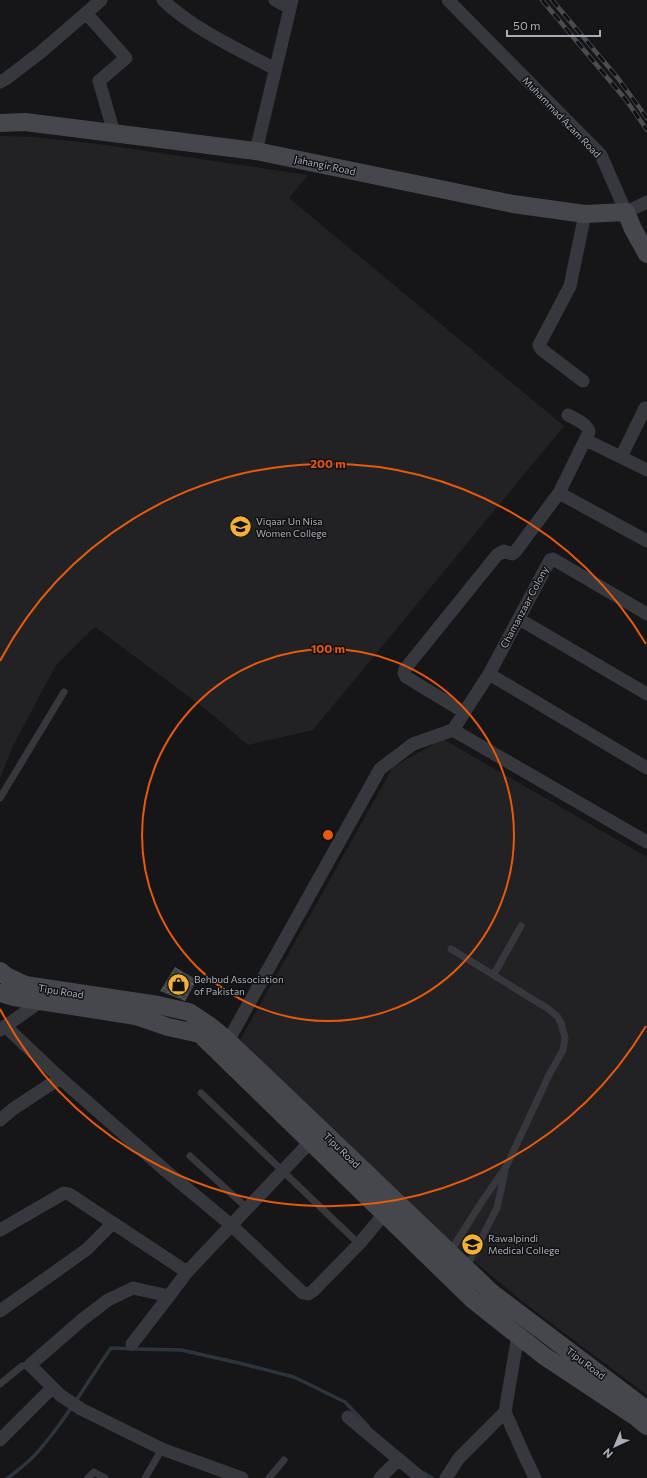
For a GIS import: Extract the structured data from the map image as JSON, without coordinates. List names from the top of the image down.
{
  "streets": {
    "main road": ["Muhammad Azam Road", "Jahangir Road", "Tipu Road"],
    "street": ["Chamanzaar Colony"]
  },
  "crossings": [
    ["Muhammad Azam Road", "Jahangir Road"]
  ],
  "places": {
    "school or university": ["Viqaar Un Nisa Women College", "Rawalpindi Medical College"],
    "shop": ["Behbud Association of Pakistan"]
  },
  "scale_bar": "50 m",
  "north": "bottom left",
  "rings": ["200 m", "100 m"]
}
